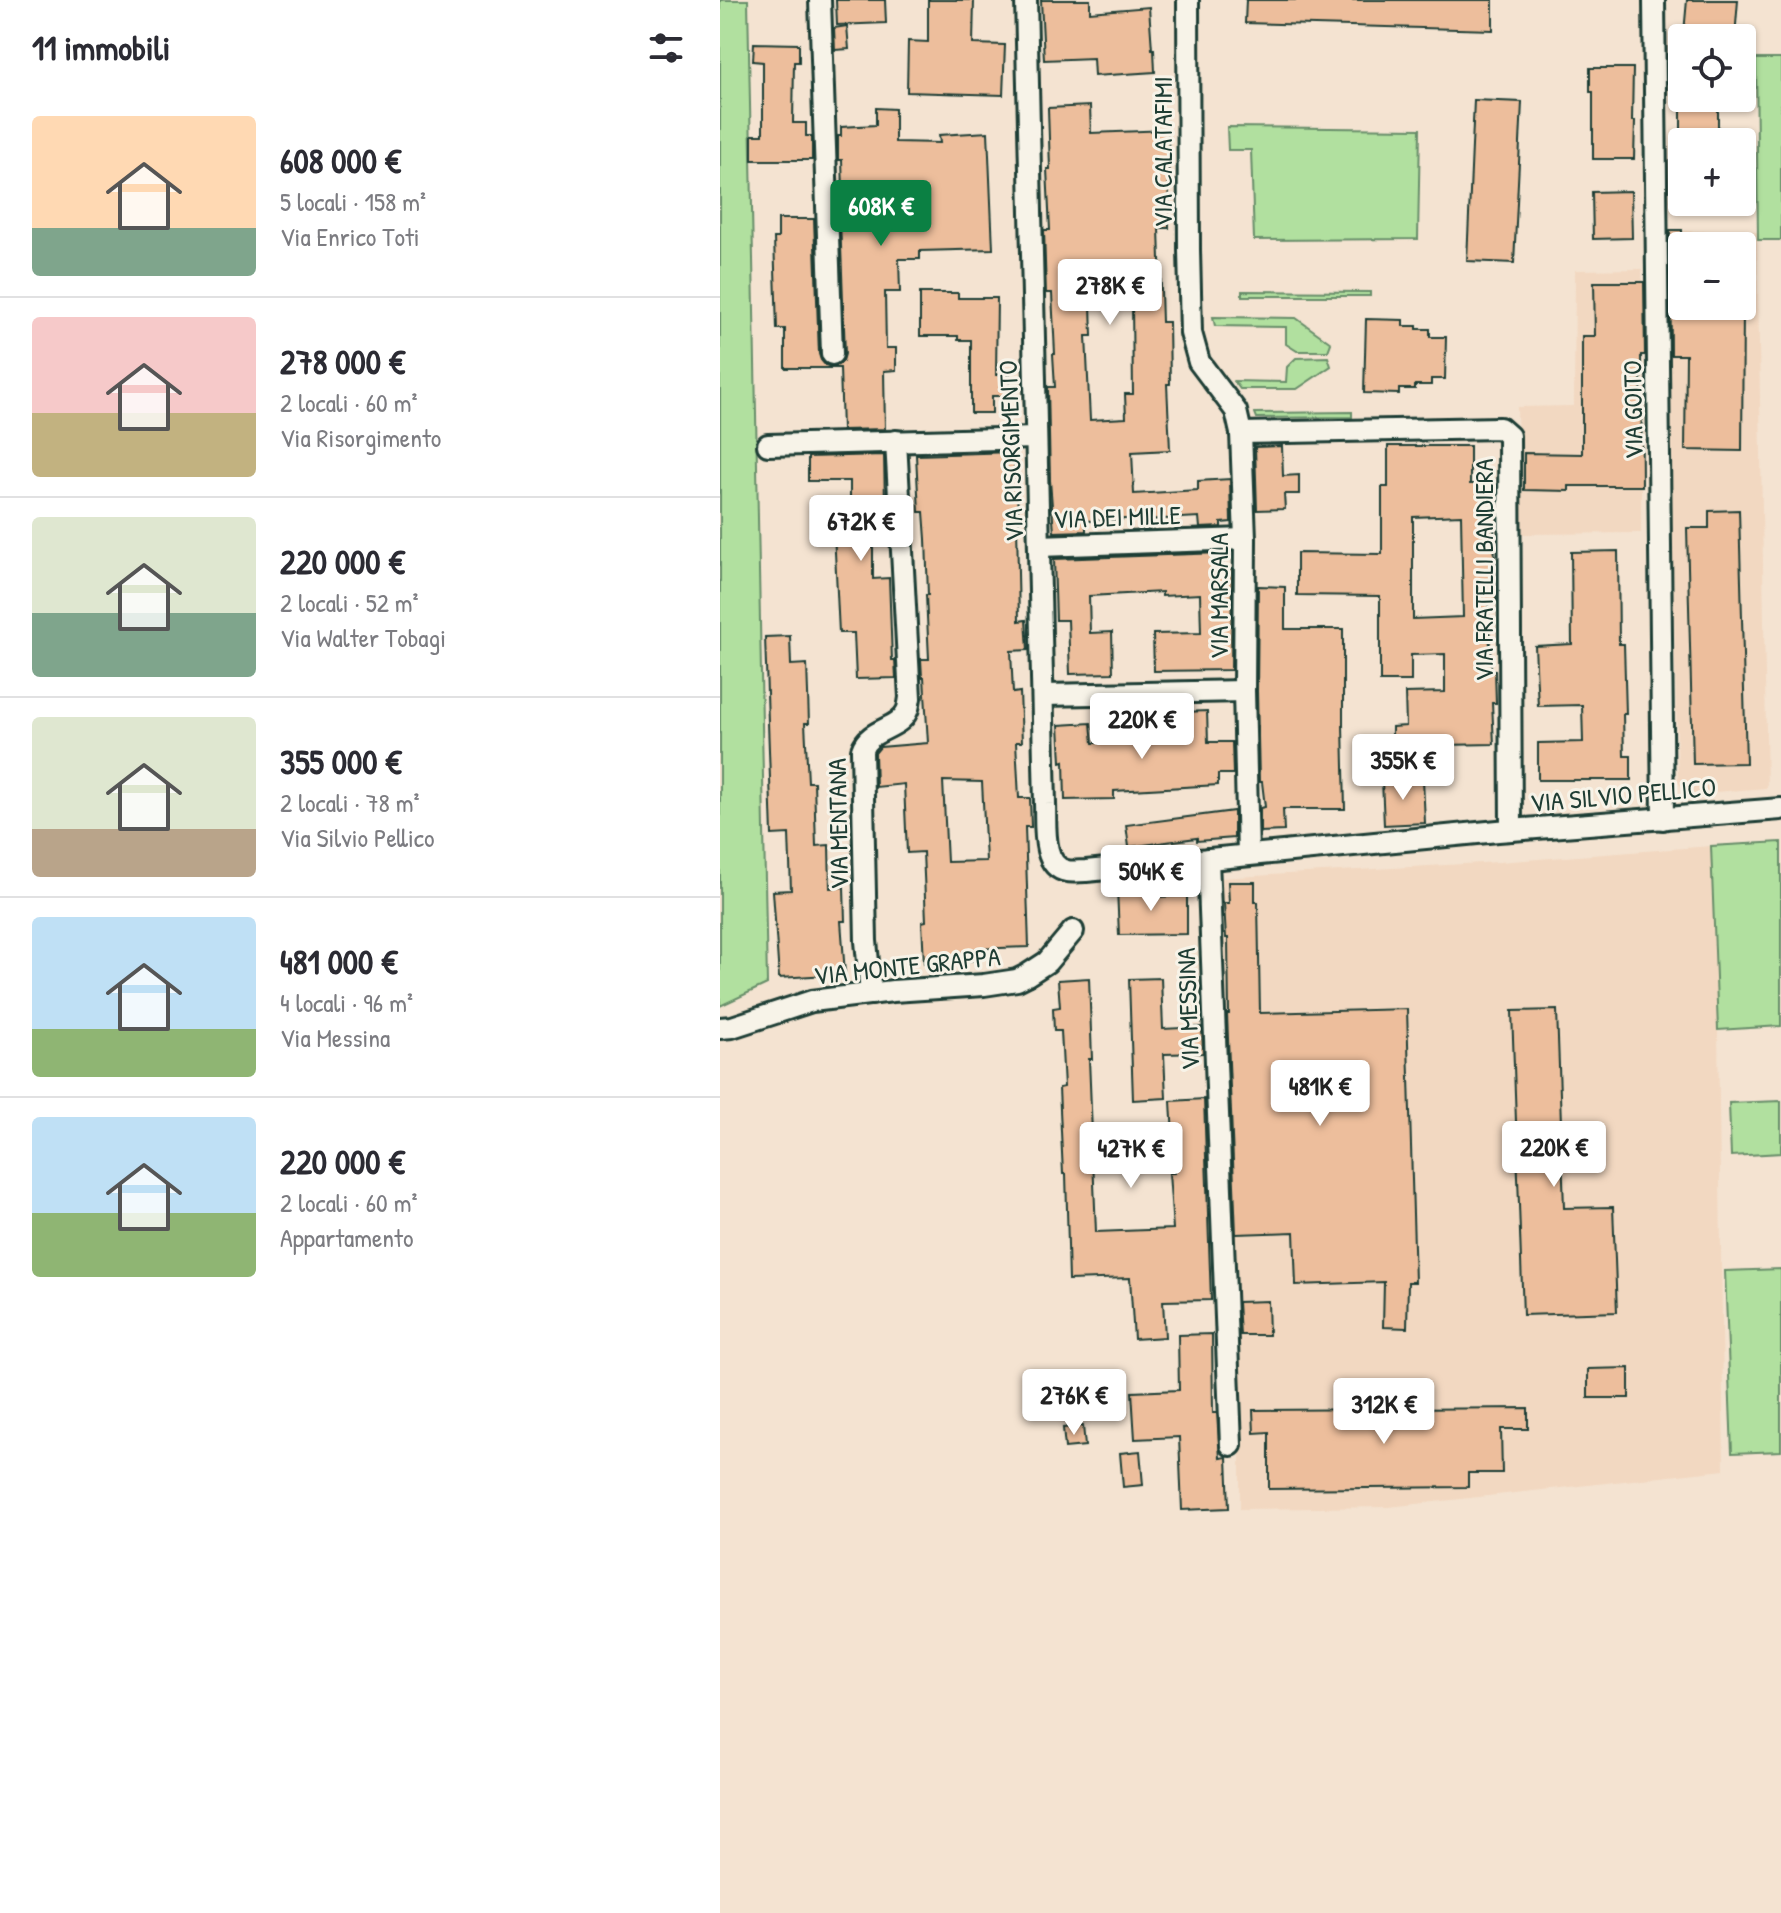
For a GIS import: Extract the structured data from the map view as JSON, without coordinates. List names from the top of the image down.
{
  "streets": {
    "street": [
      "VIA CALATAFIMI",
      "VIA GOITO",
      "VIA RISORGIMENTO",
      "VIA DEI MILLE",
      "VIA FRATELLI BANDIERA",
      "VIA MARSALA",
      "VIA SILVIO PELLICO",
      "VIA MENTANA",
      "VIA MONTE GRAPPA",
      "VIA MESSINA"
    ]
  },
  "crossings": [
    ["VIA CALATAFIMI", "VIA FRATELLI BANDIERA"],
    ["VIA CALATAFIMI", "VIA MARSALA"],
    ["VIA GOITO", "VIA SILVIO PELLICO"],
    ["VIA RISORGIMENTO", "VIA DEI MILLE"],
    ["VIA RISORGIMENTO", "VIA SILVIO PELLICO"],
    ["VIA DEI MILLE", "VIA MARSALA"],
    ["VIA FRATELLI BANDIERA", "VIA MARSALA"],
    ["VIA FRATELLI BANDIERA", "VIA SILVIO PELLICO"],
    ["VIA MARSALA", "VIA SILVIO PELLICO"],
    ["VIA SILVIO PELLICO", "VIA MESSINA"],
    ["VIA MENTANA", "VIA MONTE GRAPPA"]
  ],
  "page": {
    "heading": "11 immobili",
    "map_buttons": ["+", "−"],
    "list": [
      {
        "name": "608 000 €",
        "note": "5 locali · 158 m² · Via Enrico Toti"
      },
      {
        "name": "278 000 €",
        "note": "2 locali · 60 m² · Via Risorgimento"
      },
      {
        "name": "220 000 €",
        "note": "2 locali · 52 m² · Via Walter Tobagi"
      },
      {
        "name": "355 000 €",
        "note": "2 locali · 78 m² · Via Silvio Pellico"
      },
      {
        "name": "481 000 €",
        "note": "4 locali · 96 m² · Via Messina"
      },
      {
        "name": "220 000 €",
        "note": "2 locali · 60 m² · Appartamento"
      }
    ],
    "price": [
      "608K €",
      "278K €",
      "672K €",
      "220K €",
      "355K €",
      "504K €",
      "481K €",
      "220K €",
      "427K €",
      "276K €",
      "312K €"
    ]
  }
}
